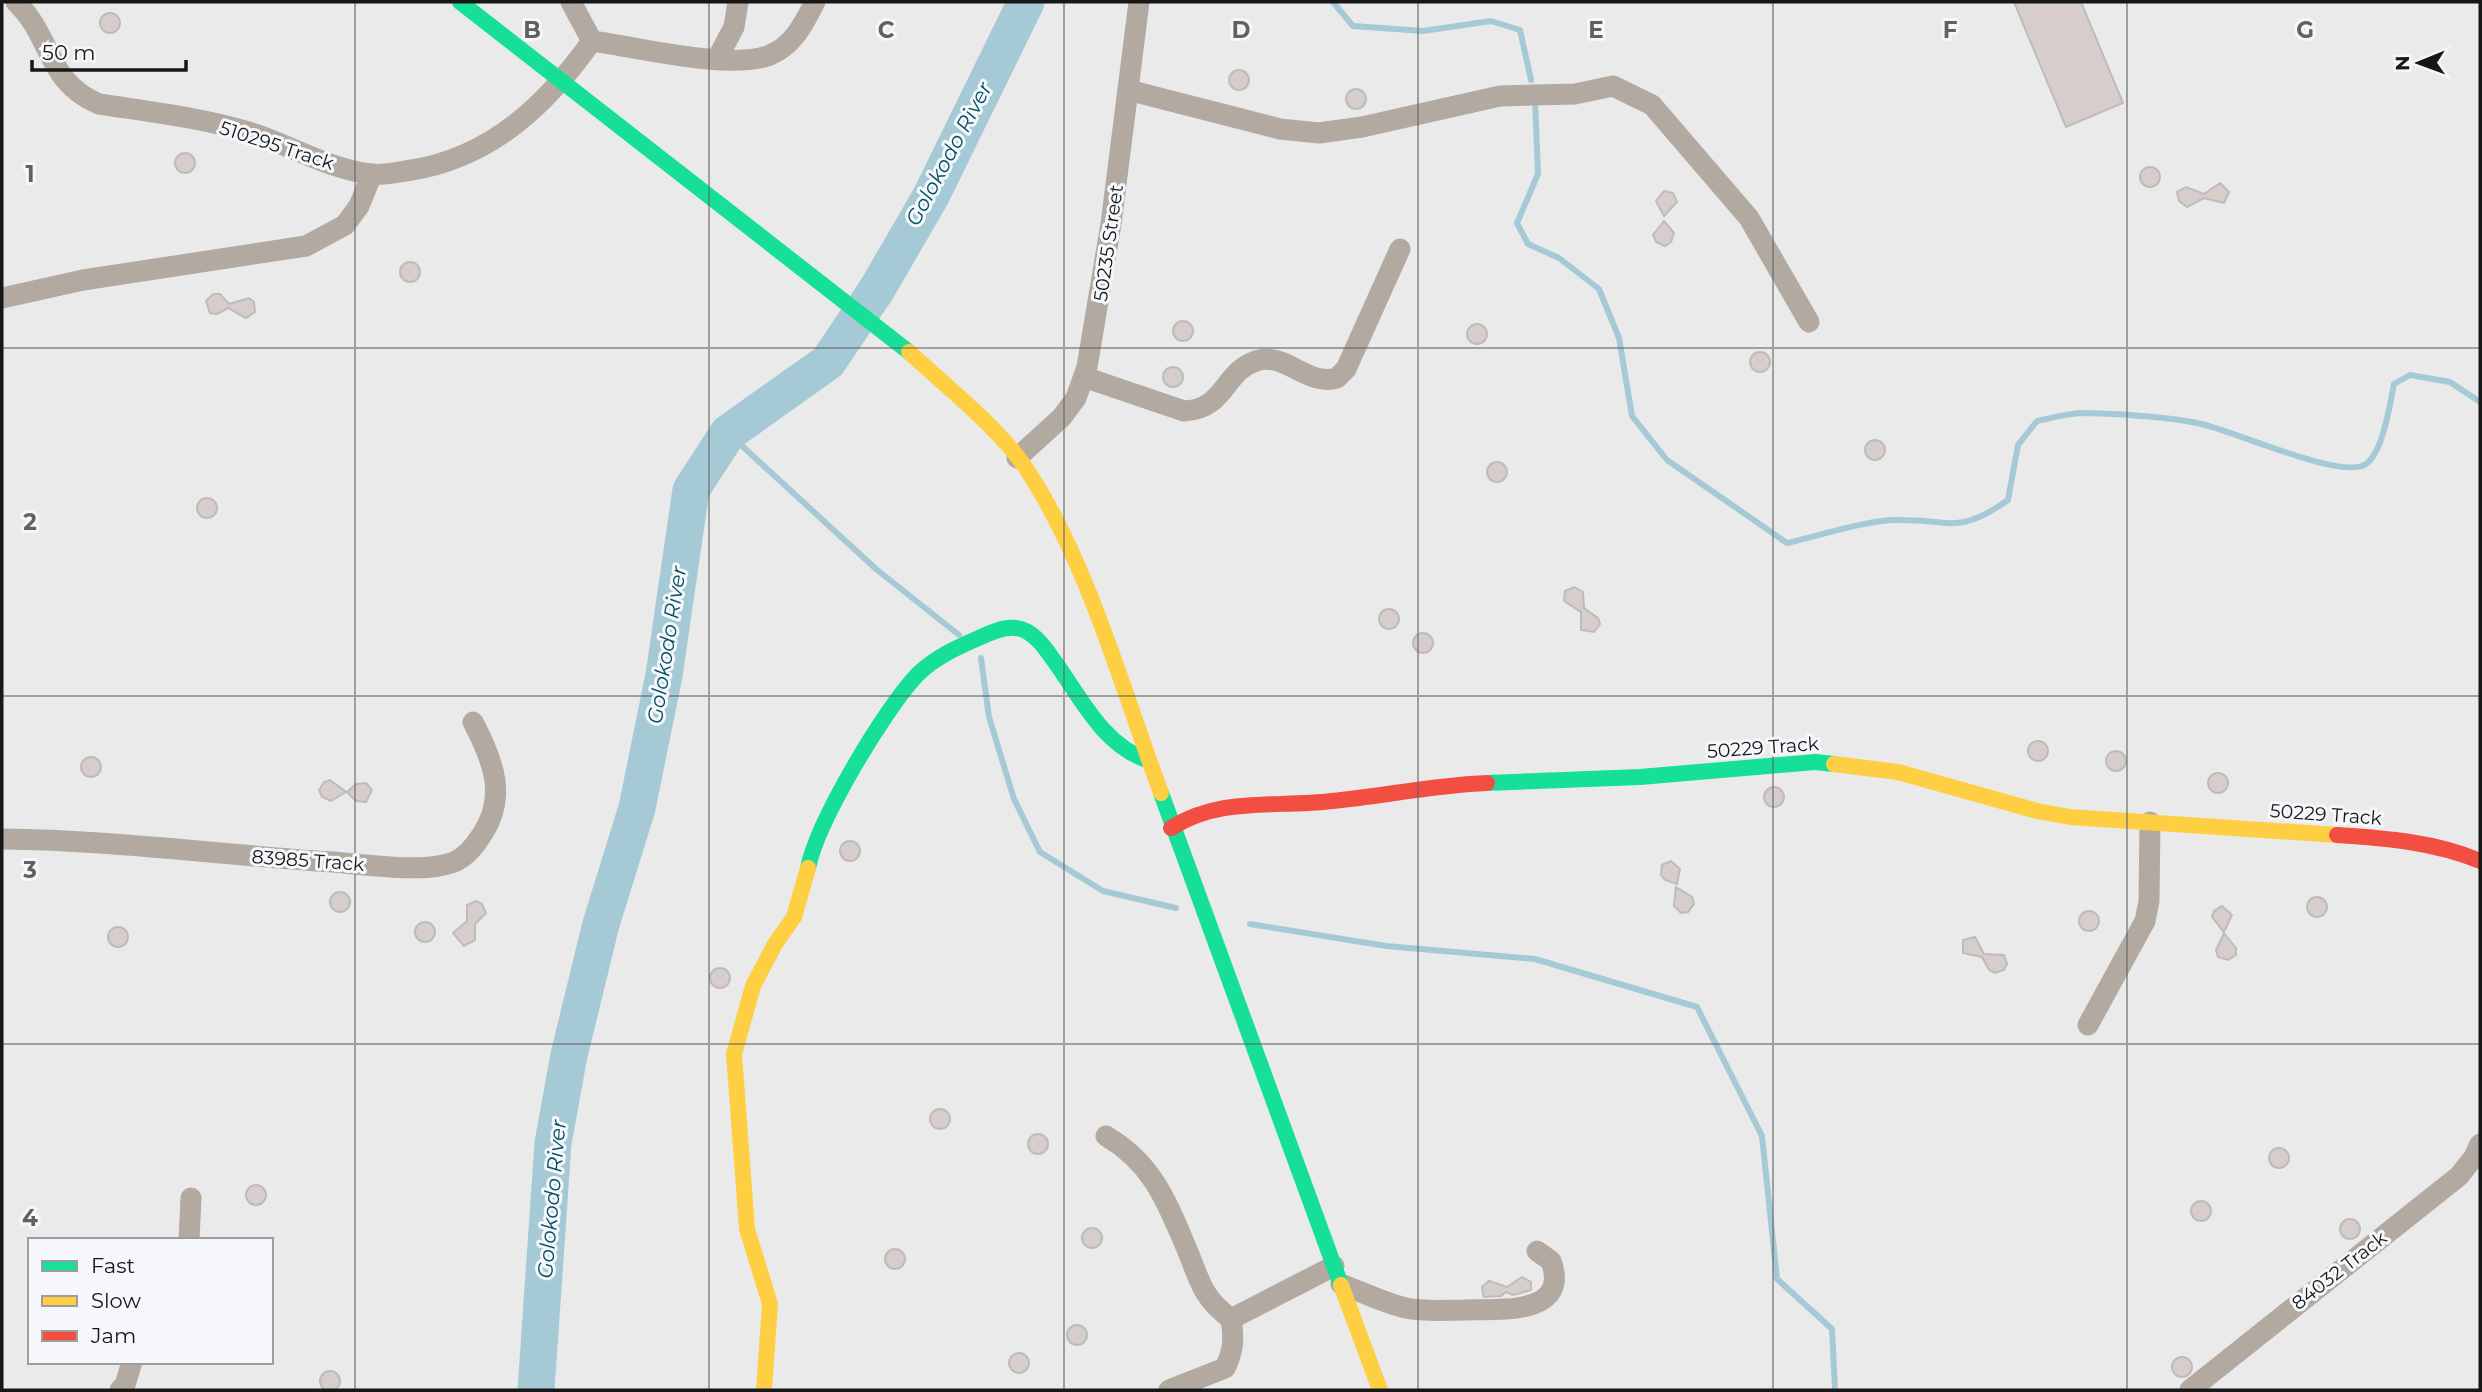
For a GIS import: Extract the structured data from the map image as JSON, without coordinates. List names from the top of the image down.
{
  "streets": {
    "street": [
      "510295 Track",
      "50235 Street",
      "50229 Track",
      "83985 Track",
      "84032 Track"
    ]
  },
  "water": ["Golokodo River"],
  "legend": ["Fast", "Slow", "Jam"],
  "scale_bar": "50 m",
  "north": "left",
  "grid": {
    "columns": [
      "B",
      "C",
      "D",
      "E",
      "F",
      "G"
    ],
    "rows": [
      "1",
      "2",
      "3",
      "4"
    ]
  }
}
